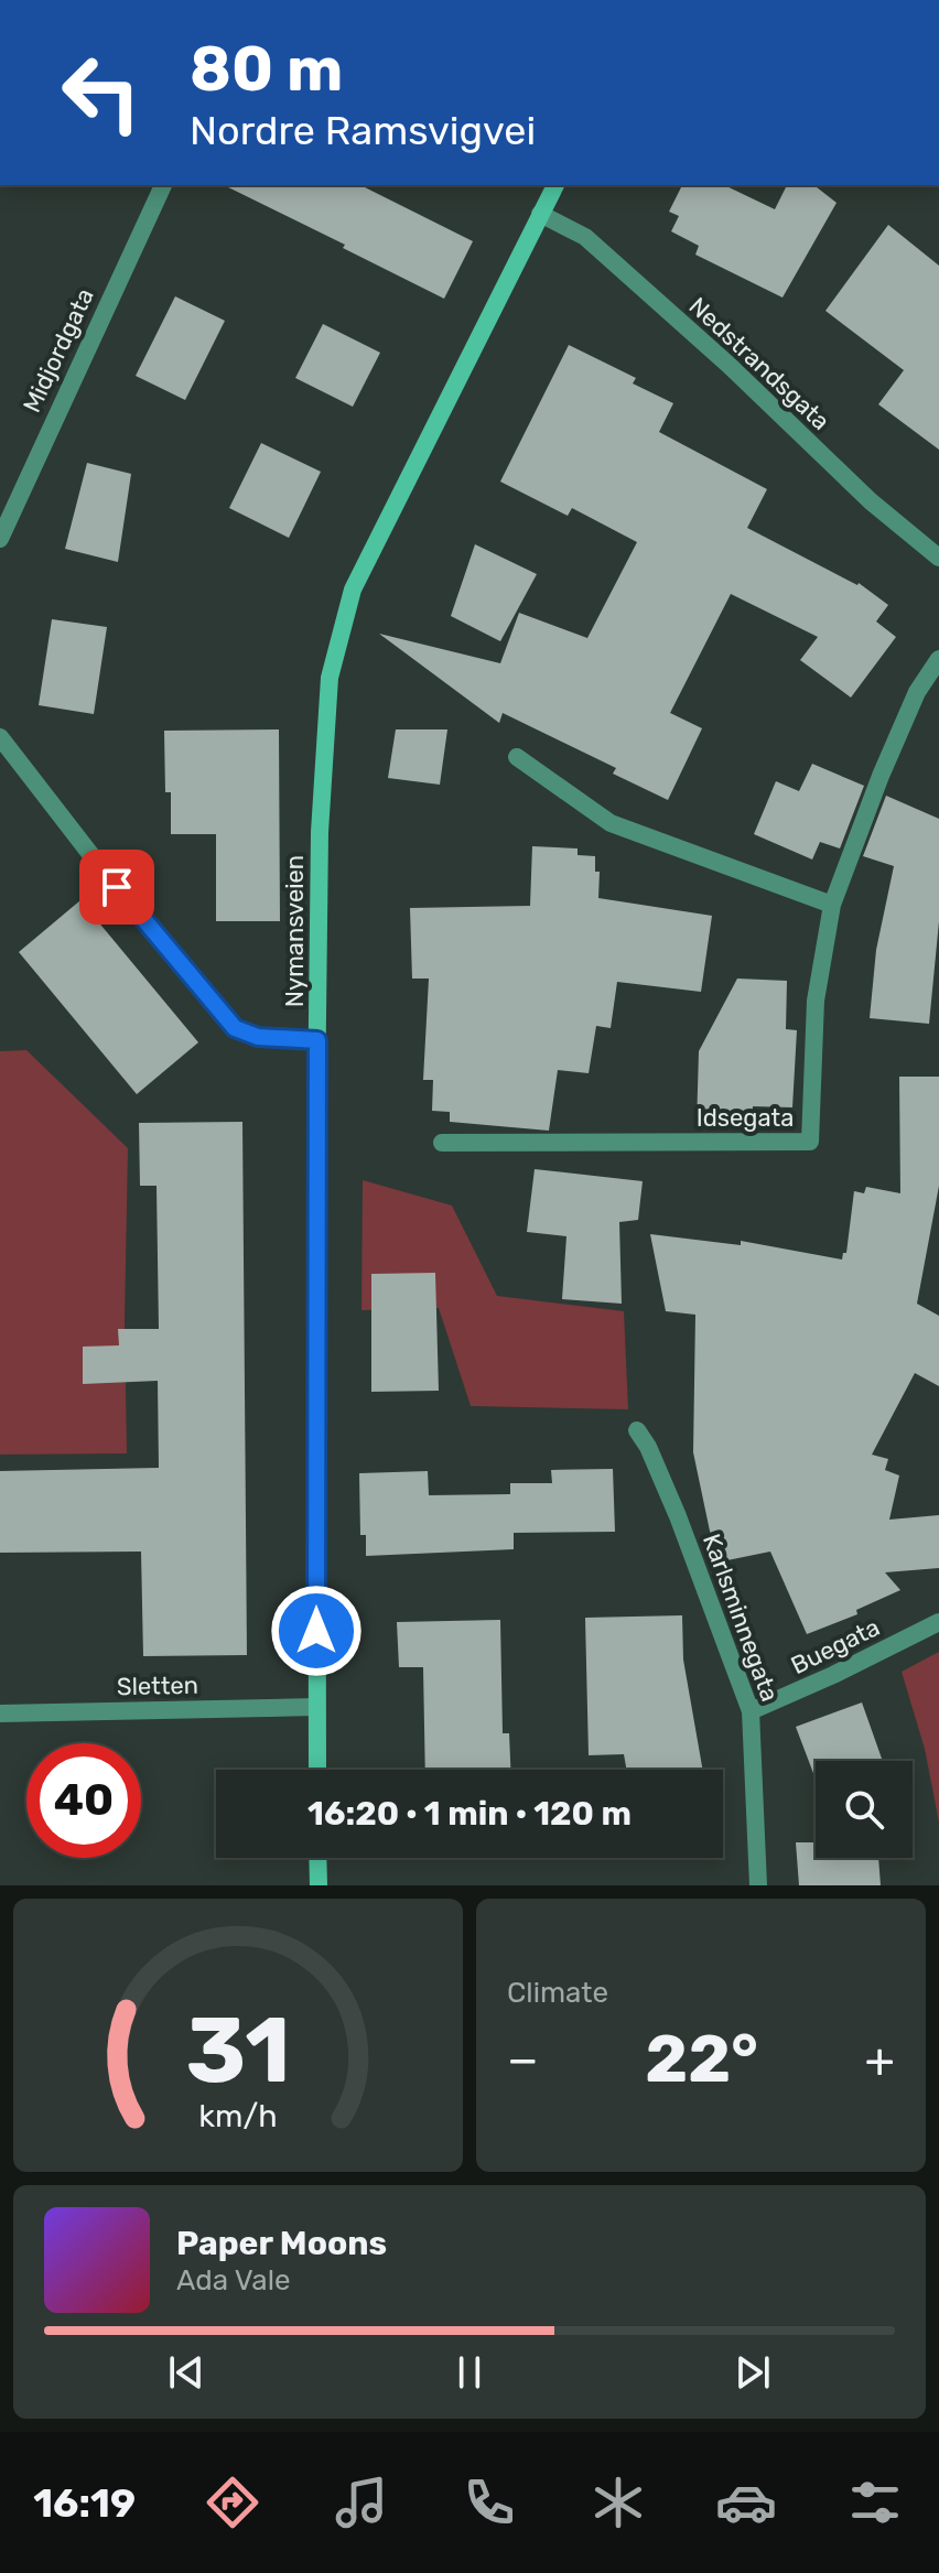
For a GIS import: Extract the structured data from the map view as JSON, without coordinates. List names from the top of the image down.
{
  "streets": {
    "street": [
      "Midjordgata",
      "Nedstrandsgata",
      "Nymansveien",
      "Idsegata",
      "Karlsminnegata",
      "Buegata",
      "Sletten"
    ]
  },
  "crossings": [
    ["Nedstrandsgata", "Nymansveien"],
    ["Nymansveien", "Sletten"],
    ["Karlsminnegata", "Buegata"]
  ],
  "page": {
    "turn": ["80 m", "Nordre Ramsvigvei"],
    "limit": "40",
    "trip": "16:20 · 1 min · 120 m",
    "tile": "Climate",
    "heat": ["−", "22°", "+"],
    "song": ["Paper Moons", "Ada Vale"],
    "tabs": "16:19",
    "gauge": ["31", "km/h"]
  }
}
